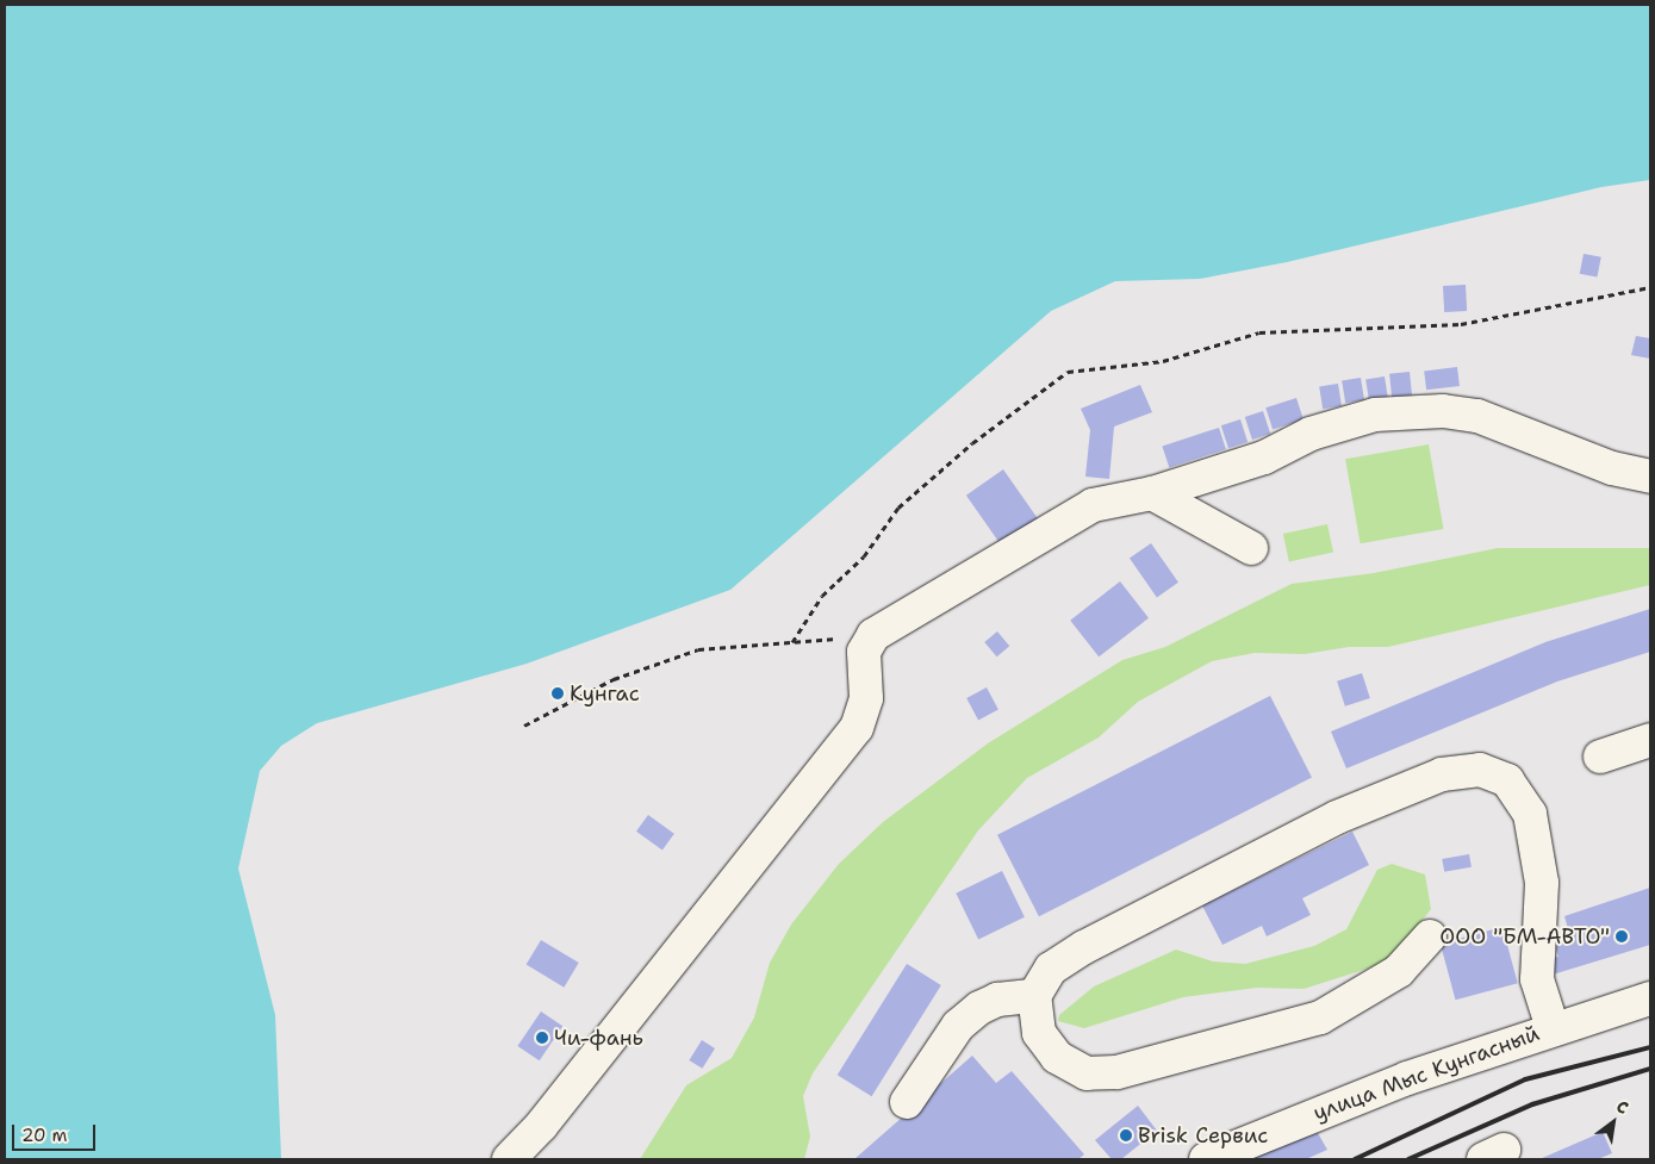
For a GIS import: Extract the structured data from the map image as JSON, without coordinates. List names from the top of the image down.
{
  "streets": {
    "street": ["улица Мыс Кунгасный"]
  },
  "places": [
    "Кунгас",
    "ООО \"БМ-АВТО\"",
    "Чи-фань",
    "Brisk Сервис"
  ],
  "scale_bar": "20 m",
  "north": "top right"
}
